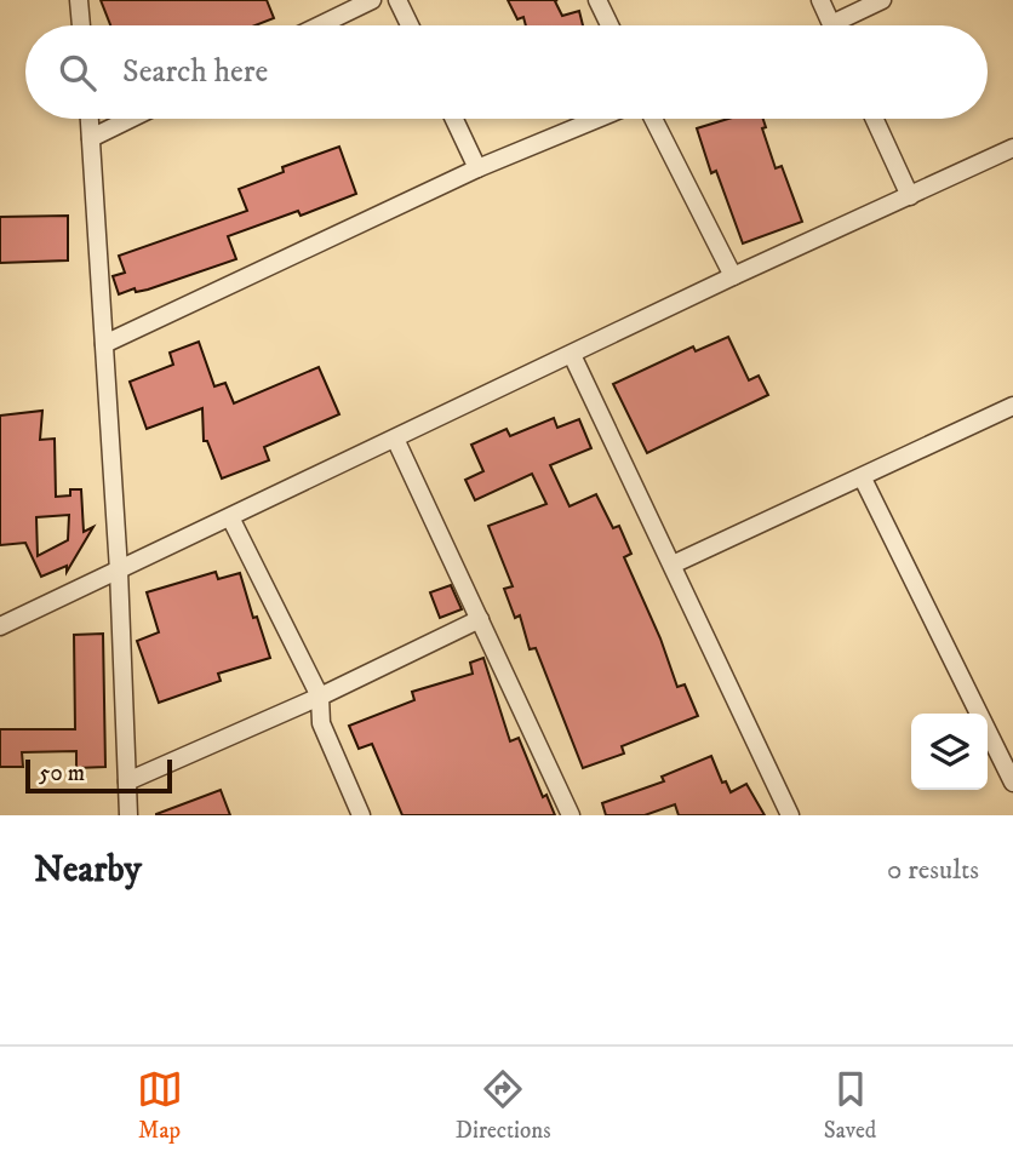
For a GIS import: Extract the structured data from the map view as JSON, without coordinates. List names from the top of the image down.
{
  "scale_bar": "50 m",
  "page": {
    "search": "Search here",
    "scale": "50 m",
    "heading": ["Nearby", "0 results"],
    "nav": ["Map", "Directions", "Saved"]
  }
}
